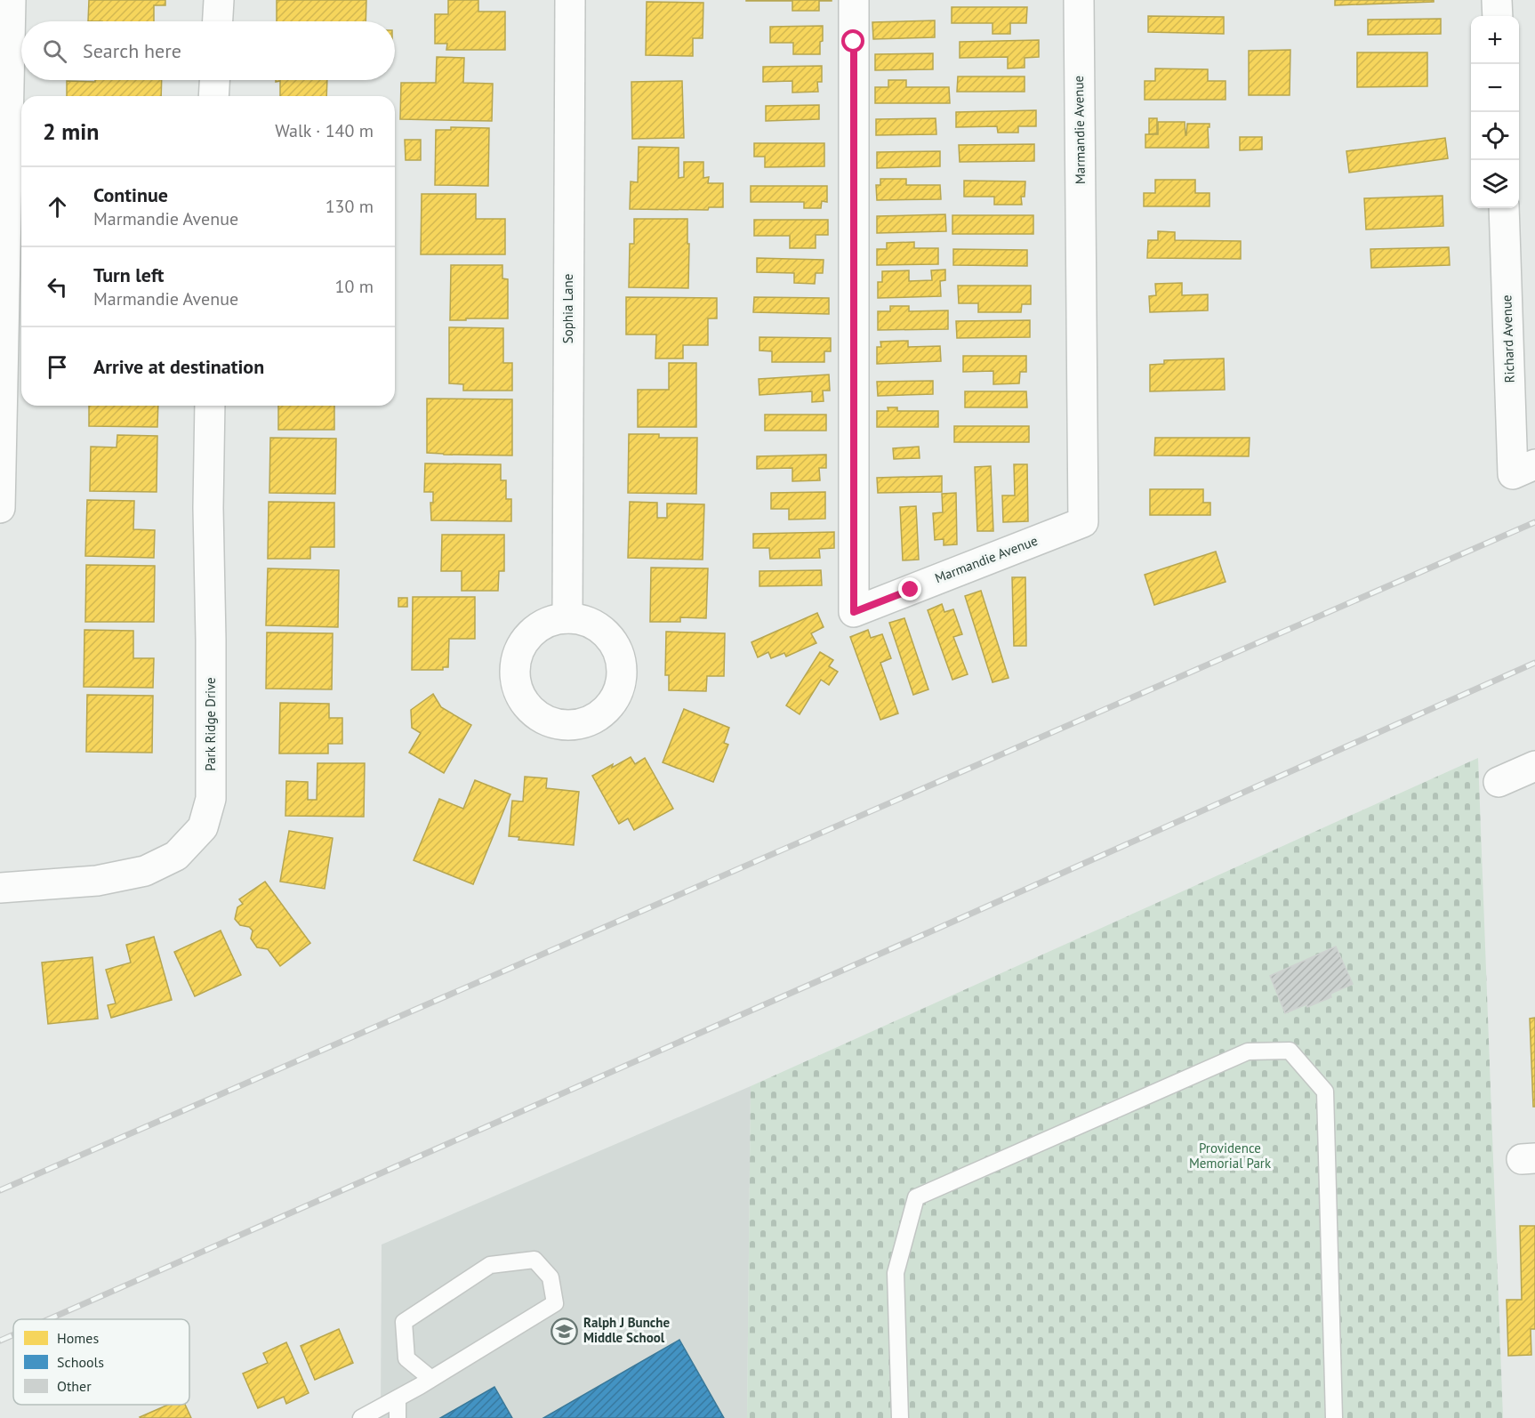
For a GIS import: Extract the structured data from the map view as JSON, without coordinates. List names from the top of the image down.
{
  "streets": {
    "street": [
      "Marmandie Avenue",
      "Sophia Lane",
      "Richard Avenue",
      "Park Ridge Drive"
    ]
  },
  "parks": ["Providence Memorial Park"],
  "places": {
    "school or university": ["Ralph J Bunche Middle School"]
  },
  "legend": ["Homes", "Schools", "Other"],
  "page": {
    "map_buttons": ["+", "−"],
    "search": "Search here",
    "heading": ["2 min", "Walk · 140 m"],
    "list": [
      ["Continue", "Marmandie Avenue", "130 m"],
      ["Turn left", "Marmandie Avenue", "10 m"],
      "Arrive at destination"
    ]
  }
}
